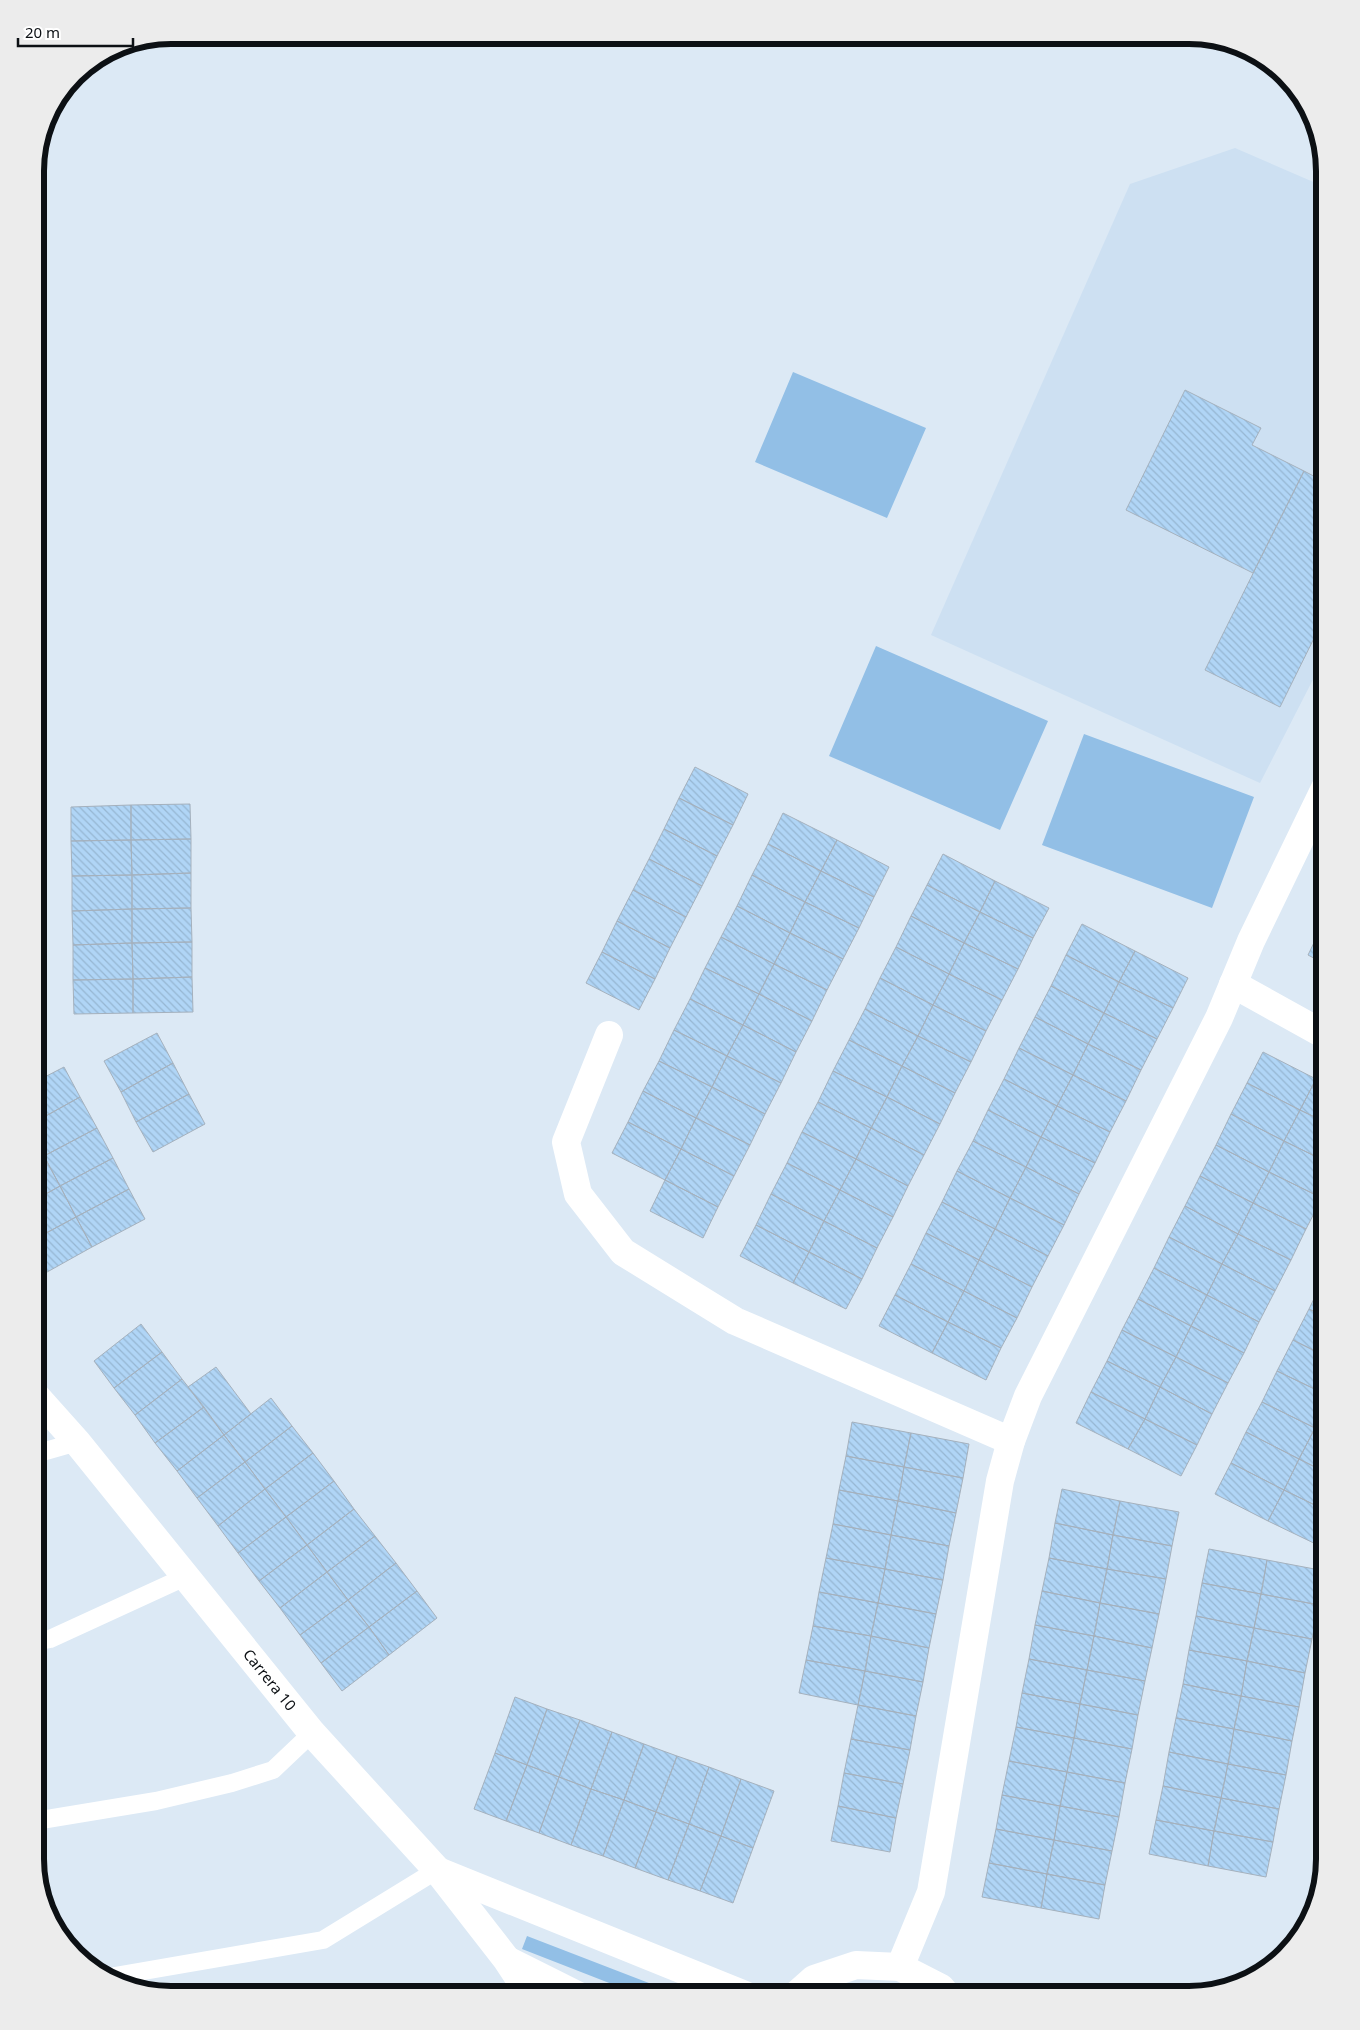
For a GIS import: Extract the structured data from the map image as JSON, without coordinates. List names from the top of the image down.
{
  "streets": {
    "street": ["Carrera 10"]
  },
  "scale_bar": "20 m"
}
